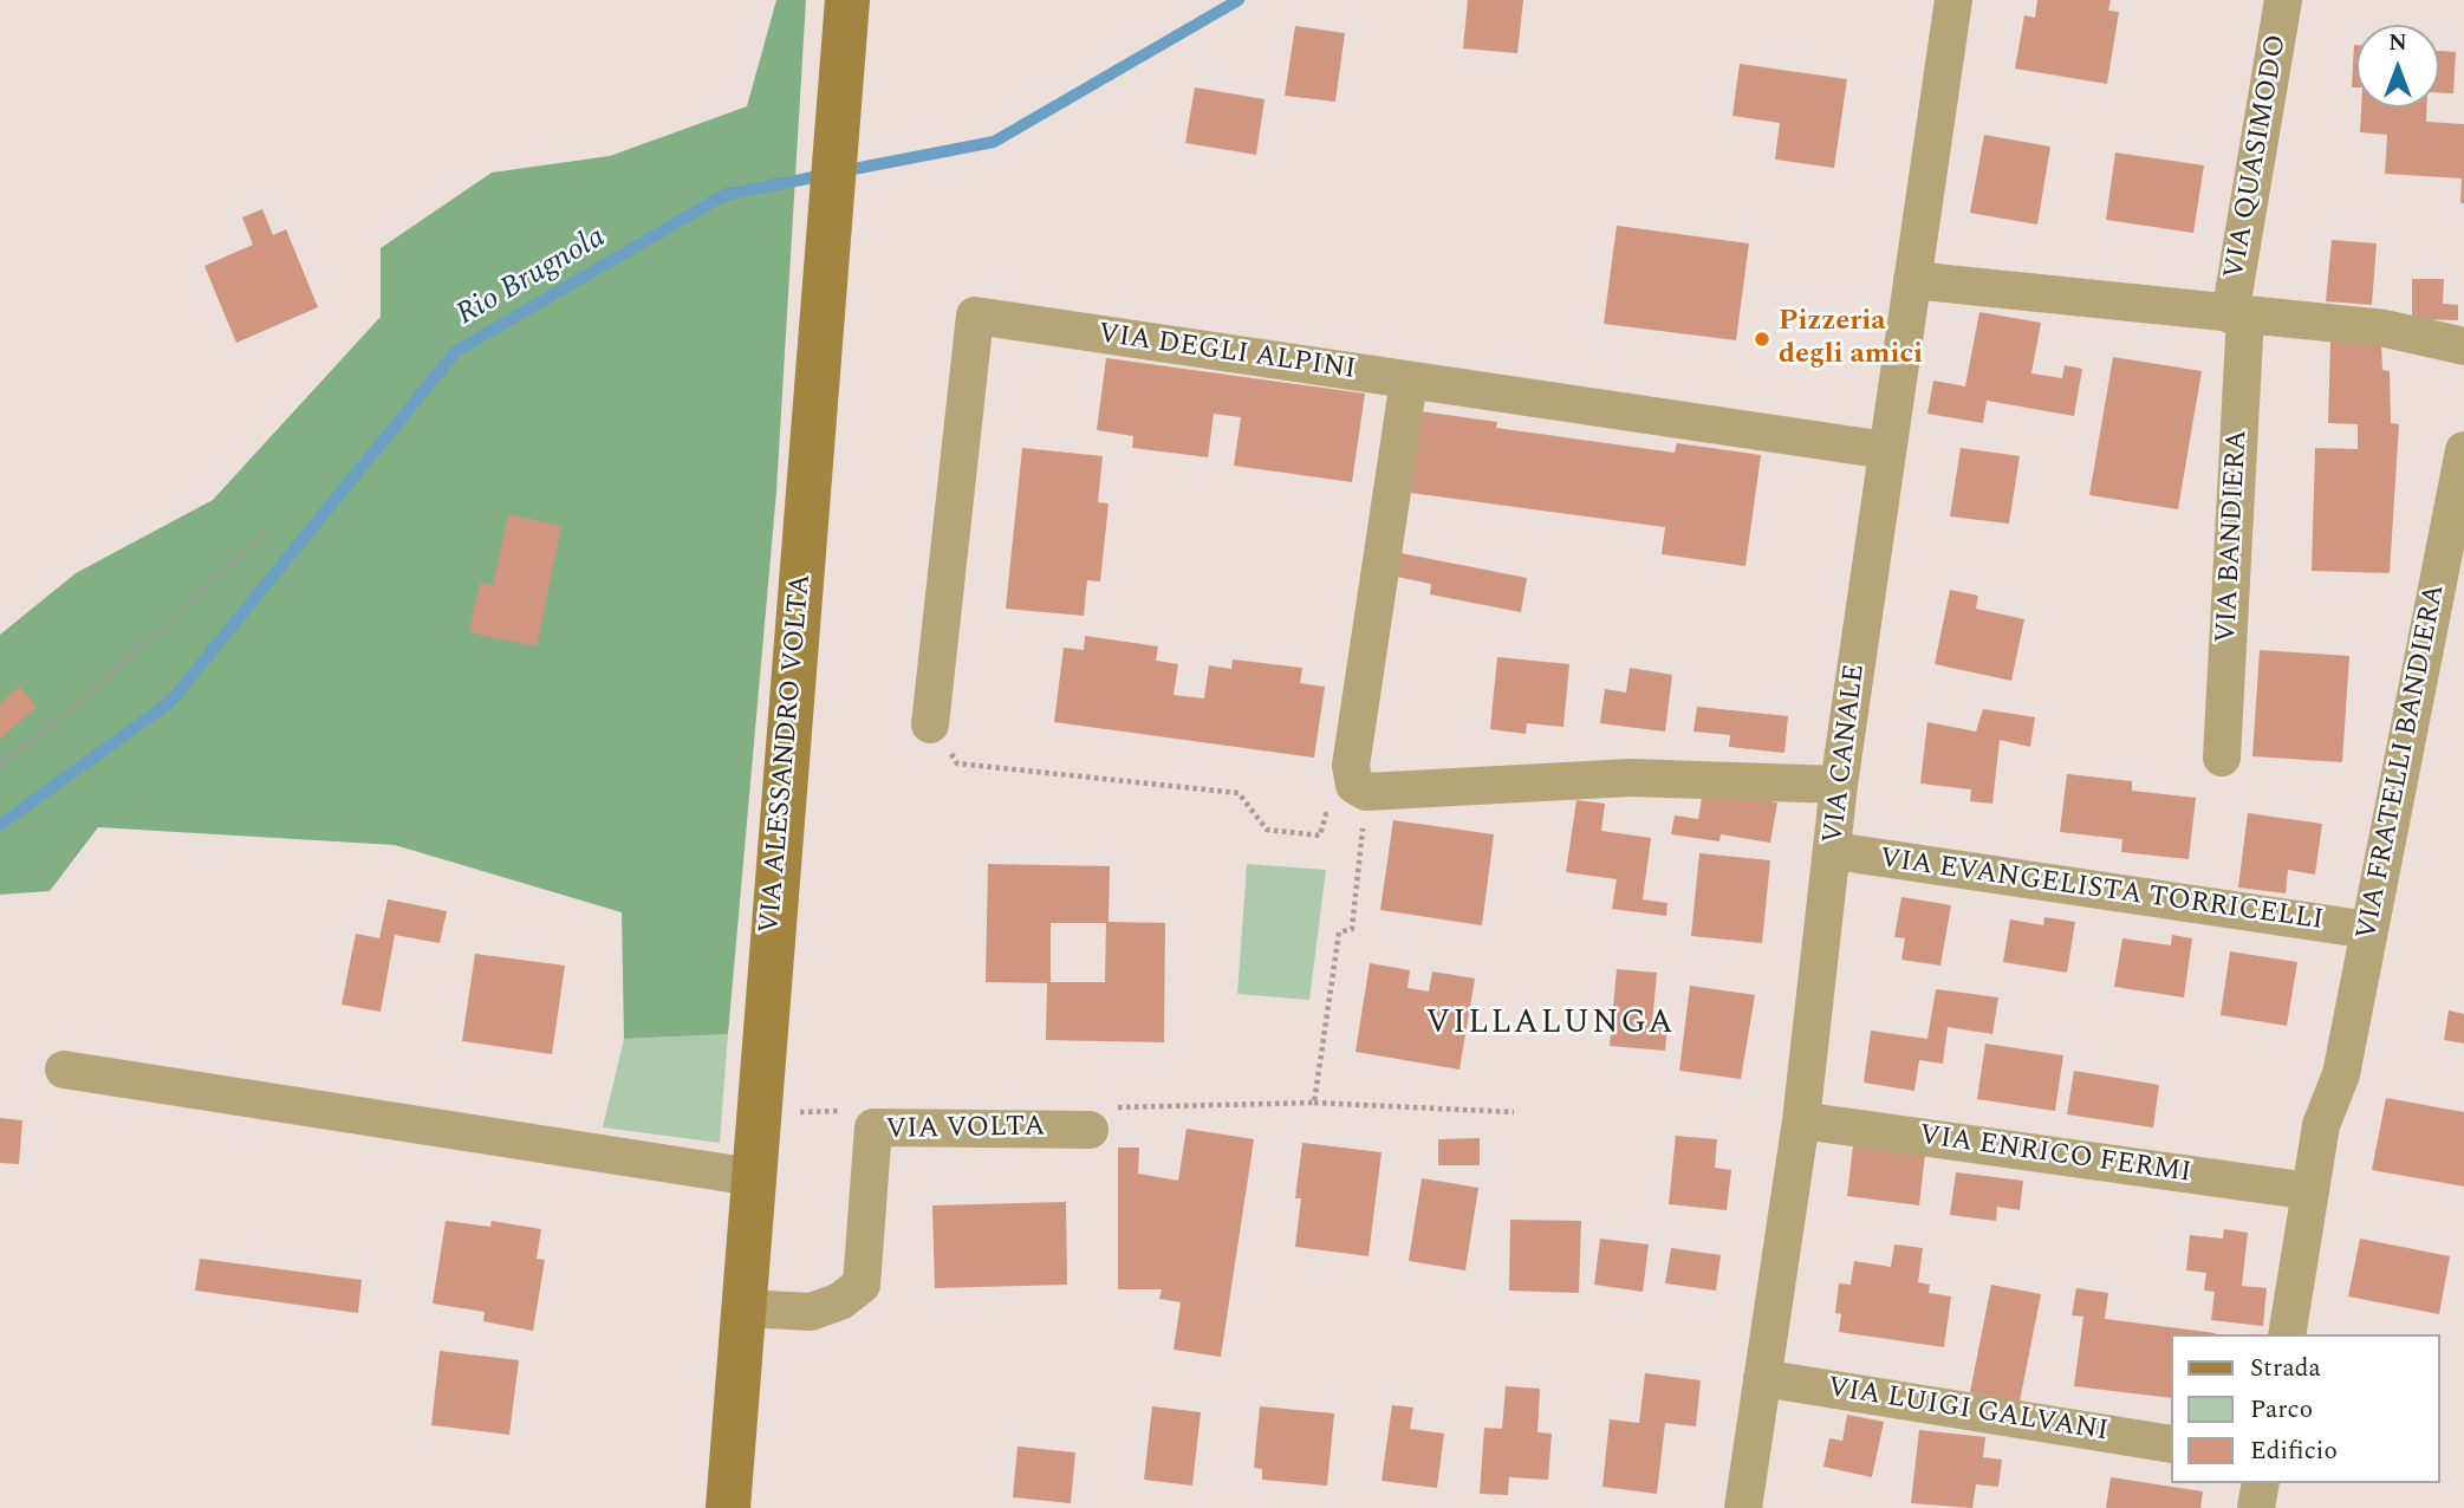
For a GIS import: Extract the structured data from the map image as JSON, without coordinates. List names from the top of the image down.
{
  "streets": {
    "main road": ["VIA ALESSANDRO VOLTA"],
    "street": [
      "VIA QUASIMODO",
      "VIA DEGLI ALPINI",
      "VIA BANDIERA",
      "VIA CANALE",
      "VIA FRATELLI BANDIERA",
      "VIA EVANGELISTA TORRICELLI",
      "VIA VOLTA",
      "VIA ENRICO FERMI",
      "VIA LUIGI GALVANI"
    ]
  },
  "crossings": [
    ["VIA QUASIMODO", "VIA BANDIERA"],
    ["VIA DEGLI ALPINI", "VIA CANALE"],
    ["VIA ALESSANDRO VOLTA", "VIA VOLTA"],
    ["VIA CANALE", "VIA EVANGELISTA TORRICELLI"],
    ["VIA CANALE", "VIA ENRICO FERMI"],
    ["VIA CANALE", "VIA LUIGI GALVANI"],
    ["VIA FRATELLI BANDIERA", "VIA EVANGELISTA TORRICELLI"],
    ["VIA FRATELLI BANDIERA", "VIA ENRICO FERMI"]
  ],
  "districts": ["VILLALUNGA"],
  "water": ["Rio Brugnola"],
  "places": ["Pizzeria degli amici"],
  "legend": ["Strada", "Parco", "Edificio"],
  "north": "top"
}
